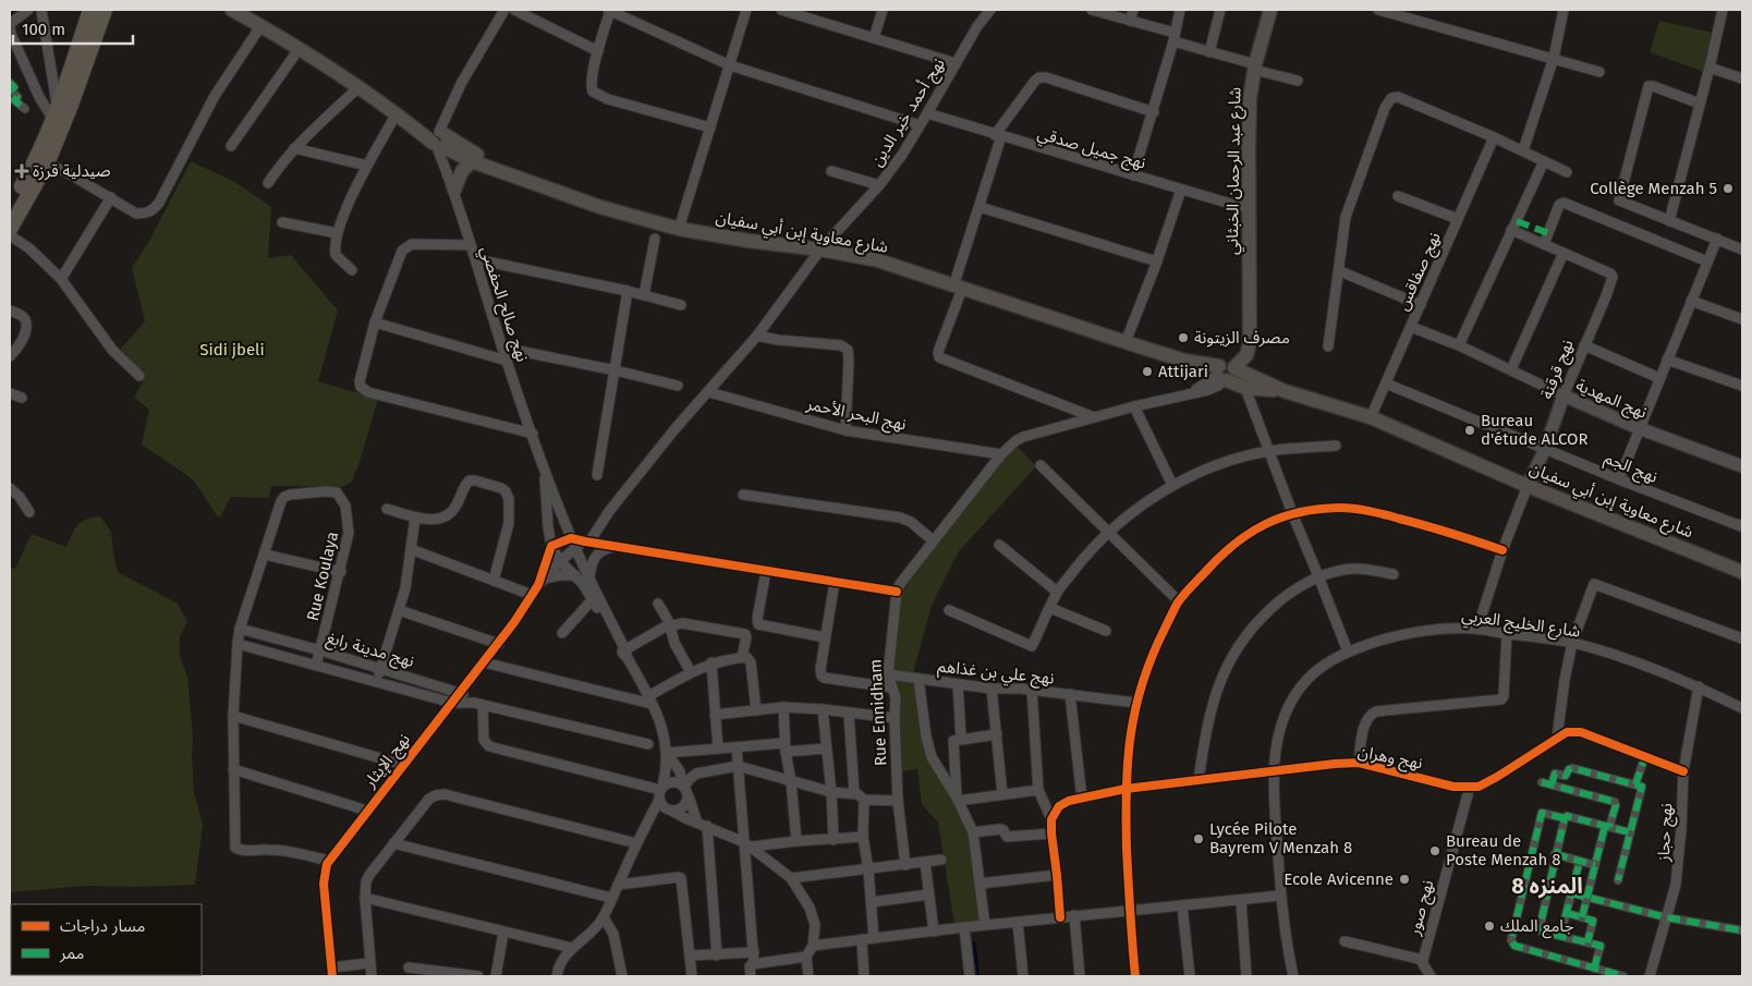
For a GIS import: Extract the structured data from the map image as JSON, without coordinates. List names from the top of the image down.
{
  "streets": {
    "main road": ["شارع عبد الرحمان الخبثاني", "شارع معاوية إبن أبي سفيان"],
    "street": [
      "نهج أحمد خير الدين",
      "نهج جميل صدقي",
      "نهج صفاقس",
      "نهج صالح الحفصي",
      "نهج قرقنة",
      "نهج المهدية",
      "نهج البحر الأحمر",
      "نهج الجم",
      "Rue Koulaya",
      "شارع الخليج العربي",
      "نهج مدينة رابغ",
      "نهج علي بن غذاهم",
      "Rue Ennidham",
      "نهج وهران",
      "نهج الإيثار",
      "نهج حجاز",
      "نهج صور"
    ]
  },
  "crossings": [
    ["نهج أحمد خير الدين", "نهج جميل صدقي"],
    ["نهج أحمد خير الدين", "شارع معاوية إبن أبي سفيان"],
    ["نهج أحمد خير الدين", "نهج البحر الأحمر"],
    ["نهج جميل صدقي", "شارع عبد الرحمان الخبثاني"],
    ["شارع معاوية إبن أبي سفيان", "نهج صفاقس"],
    ["شارع معاوية إبن أبي سفيان", "نهج صالح الحفصي"],
    ["شارع معاوية إبن أبي سفيان", "نهج قرقنة"],
    ["نهج صفاقس", "نهج المهدية"],
    ["نهج صفاقس", "نهج الجم"],
    ["نهج قرقنة", "نهج المهدية"],
    ["نهج قرقنة", "نهج الجم"],
    ["نهج قرقنة", "شارع الخليج العربي"],
    ["Rue Koulaya", "نهج مدينة رابغ"],
    ["Rue Koulaya", "نهج الإيثار"],
    ["شارع الخليج العربي", "نهج وهران"],
    ["شارع الخليج العربي", "نهج حجاز"],
    ["نهج مدينة رابغ", "نهج الإيثار"],
    ["نهج وهران", "نهج صور"]
  ],
  "districts": ["المنزه 8"],
  "parks": ["Sidi jbeli"],
  "places": {
    "health": ["صيدلية قرزة"],
    "other": [
      "Collège Menzah 5",
      "مصرف الزيتونة",
      "Attijari",
      "Bureau d'étude ALCOR",
      "Lycée Pilote Bayrem V Menzah 8",
      "Bureau de Poste Menzah 8",
      "Ecole Avicenne",
      "جامع الملك"
    ]
  },
  "legend": ["مسار دراجات", "ممر"],
  "scale_bar": "100 m"
}
